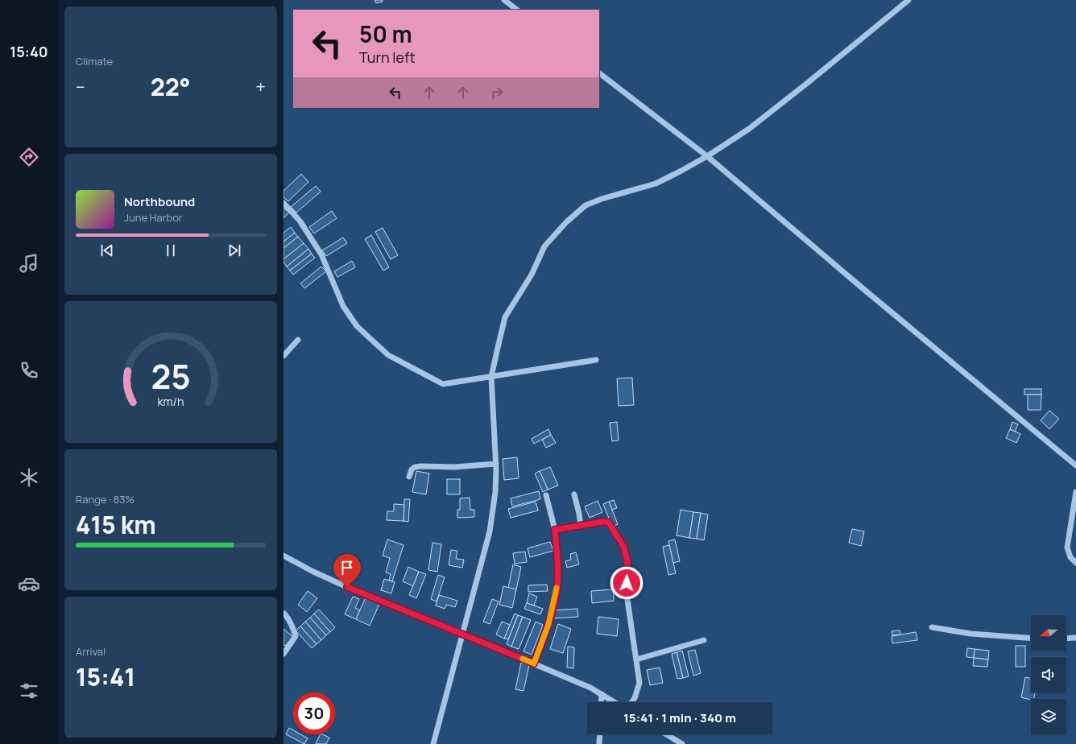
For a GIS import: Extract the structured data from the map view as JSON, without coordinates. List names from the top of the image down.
{
  "north": "left",
  "page": {
    "tabs": "15:40",
    "tile": [
      "Climate",
      ["Range · 83%", "415 km"],
      ["Arrival", "15:41"]
    ],
    "turn": ["50 m", "Turn left"],
    "heat": ["−", "22°", "+"],
    "song": ["Northbound", "June Harbor"],
    "limit": "30",
    "trip": "15:41 · 1 min · 340 m",
    "gauge": ["25", "km/h"]
  }
}
